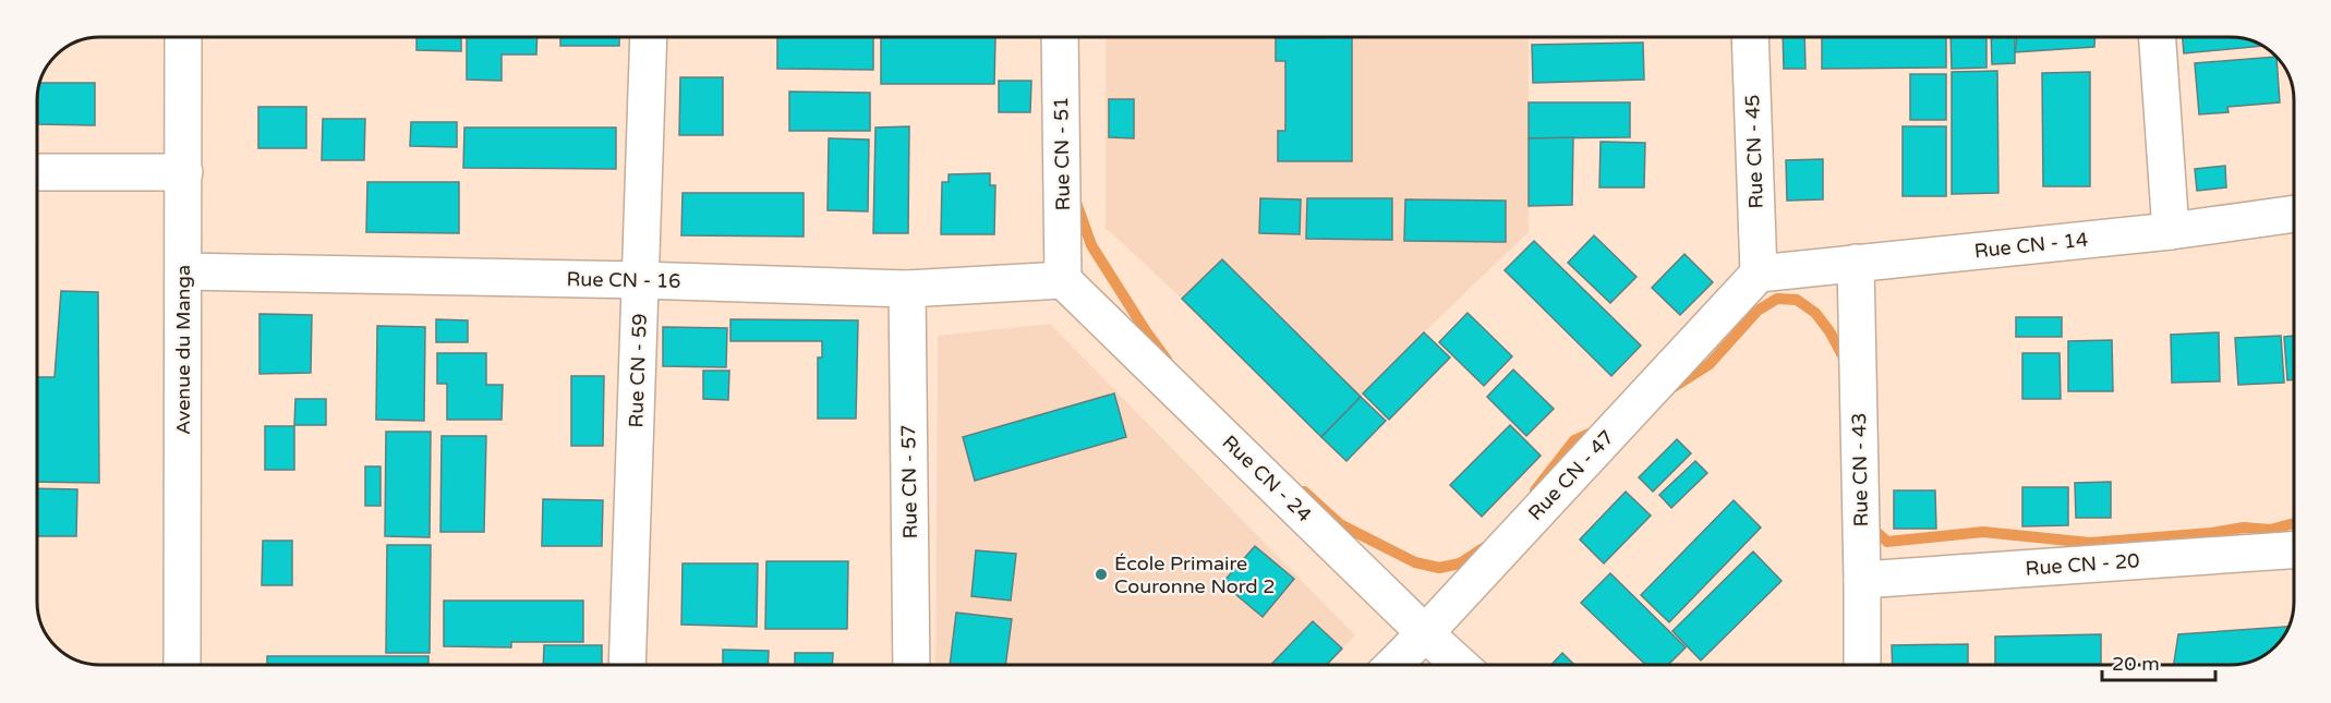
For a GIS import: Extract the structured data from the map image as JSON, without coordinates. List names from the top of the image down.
{
  "streets": {
    "street": [
      "Rue CN - 45",
      "Rue CN - 51",
      "Rue CN - 14",
      "Rue CN - 16",
      "Avenue du Manga",
      "Rue CN - 59",
      "Rue CN - 43",
      "Rue CN - 47",
      "Rue CN - 24",
      "Rue CN - 57",
      "Rue CN - 20"
    ]
  },
  "crossings": [
    ["Rue CN - 45", "Rue CN - 14"],
    ["Rue CN - 45", "Rue CN - 47"],
    ["Rue CN - 51", "Rue CN - 16"],
    ["Rue CN - 51", "Rue CN - 24"],
    ["Rue CN - 14", "Rue CN - 43"],
    ["Rue CN - 14", "Rue CN - 47"],
    ["Rue CN - 16", "Avenue du Manga"],
    ["Rue CN - 16", "Rue CN - 59"],
    ["Rue CN - 16", "Rue CN - 24"],
    ["Rue CN - 16", "Rue CN - 57"],
    ["Rue CN - 43", "Rue CN - 20"],
    ["Rue CN - 47", "Rue CN - 24"]
  ],
  "places": ["École Primaire Couronne Nord 2"],
  "scale_bar": "20 m"
}
